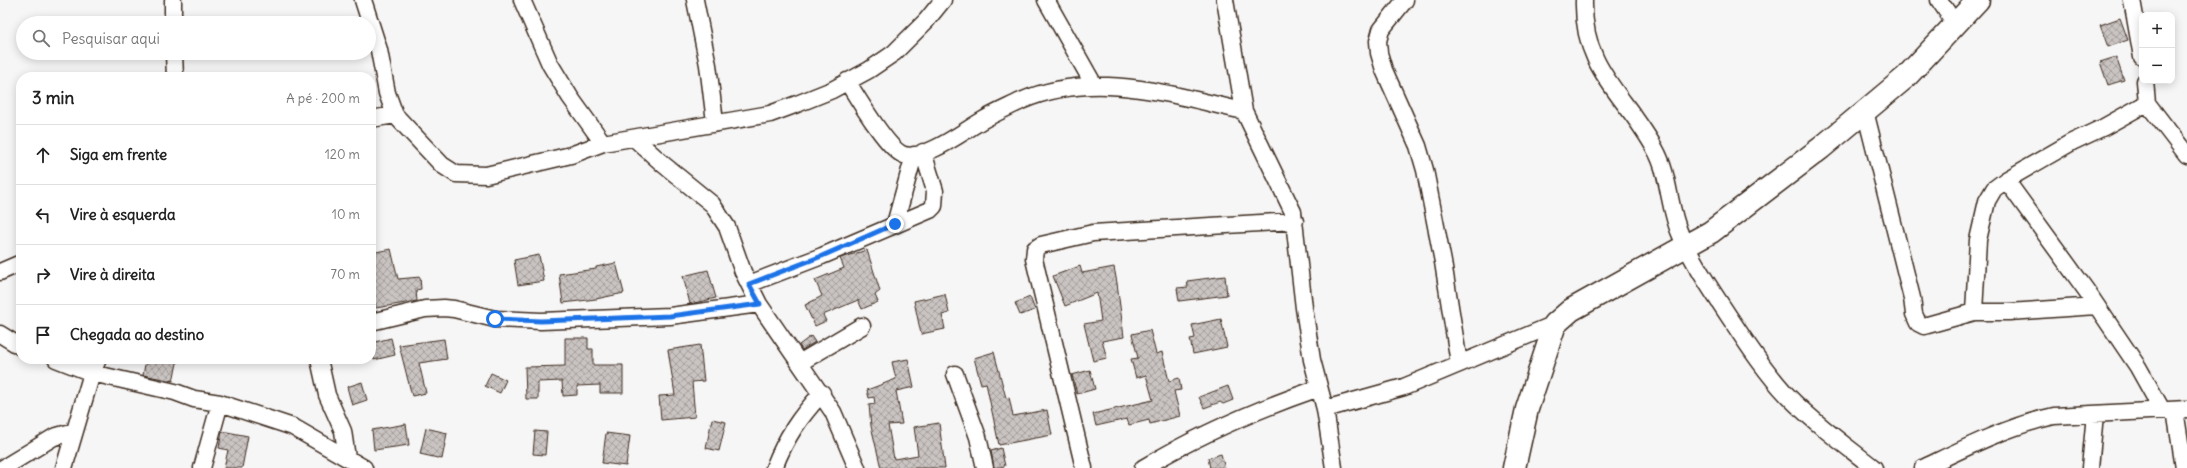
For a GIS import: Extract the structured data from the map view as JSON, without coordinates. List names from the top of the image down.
{
  "page": {
    "map_buttons": ["+", "−"],
    "search": "Pesquisar aqui",
    "heading": ["3 min", "A pé · 200 m"],
    "list": [
      ["Siga em frente", "120 m"],
      ["Vire à esquerda", "10 m"],
      ["Vire à direita", "70 m"],
      "Chegada ao destino"
    ]
  }
}
